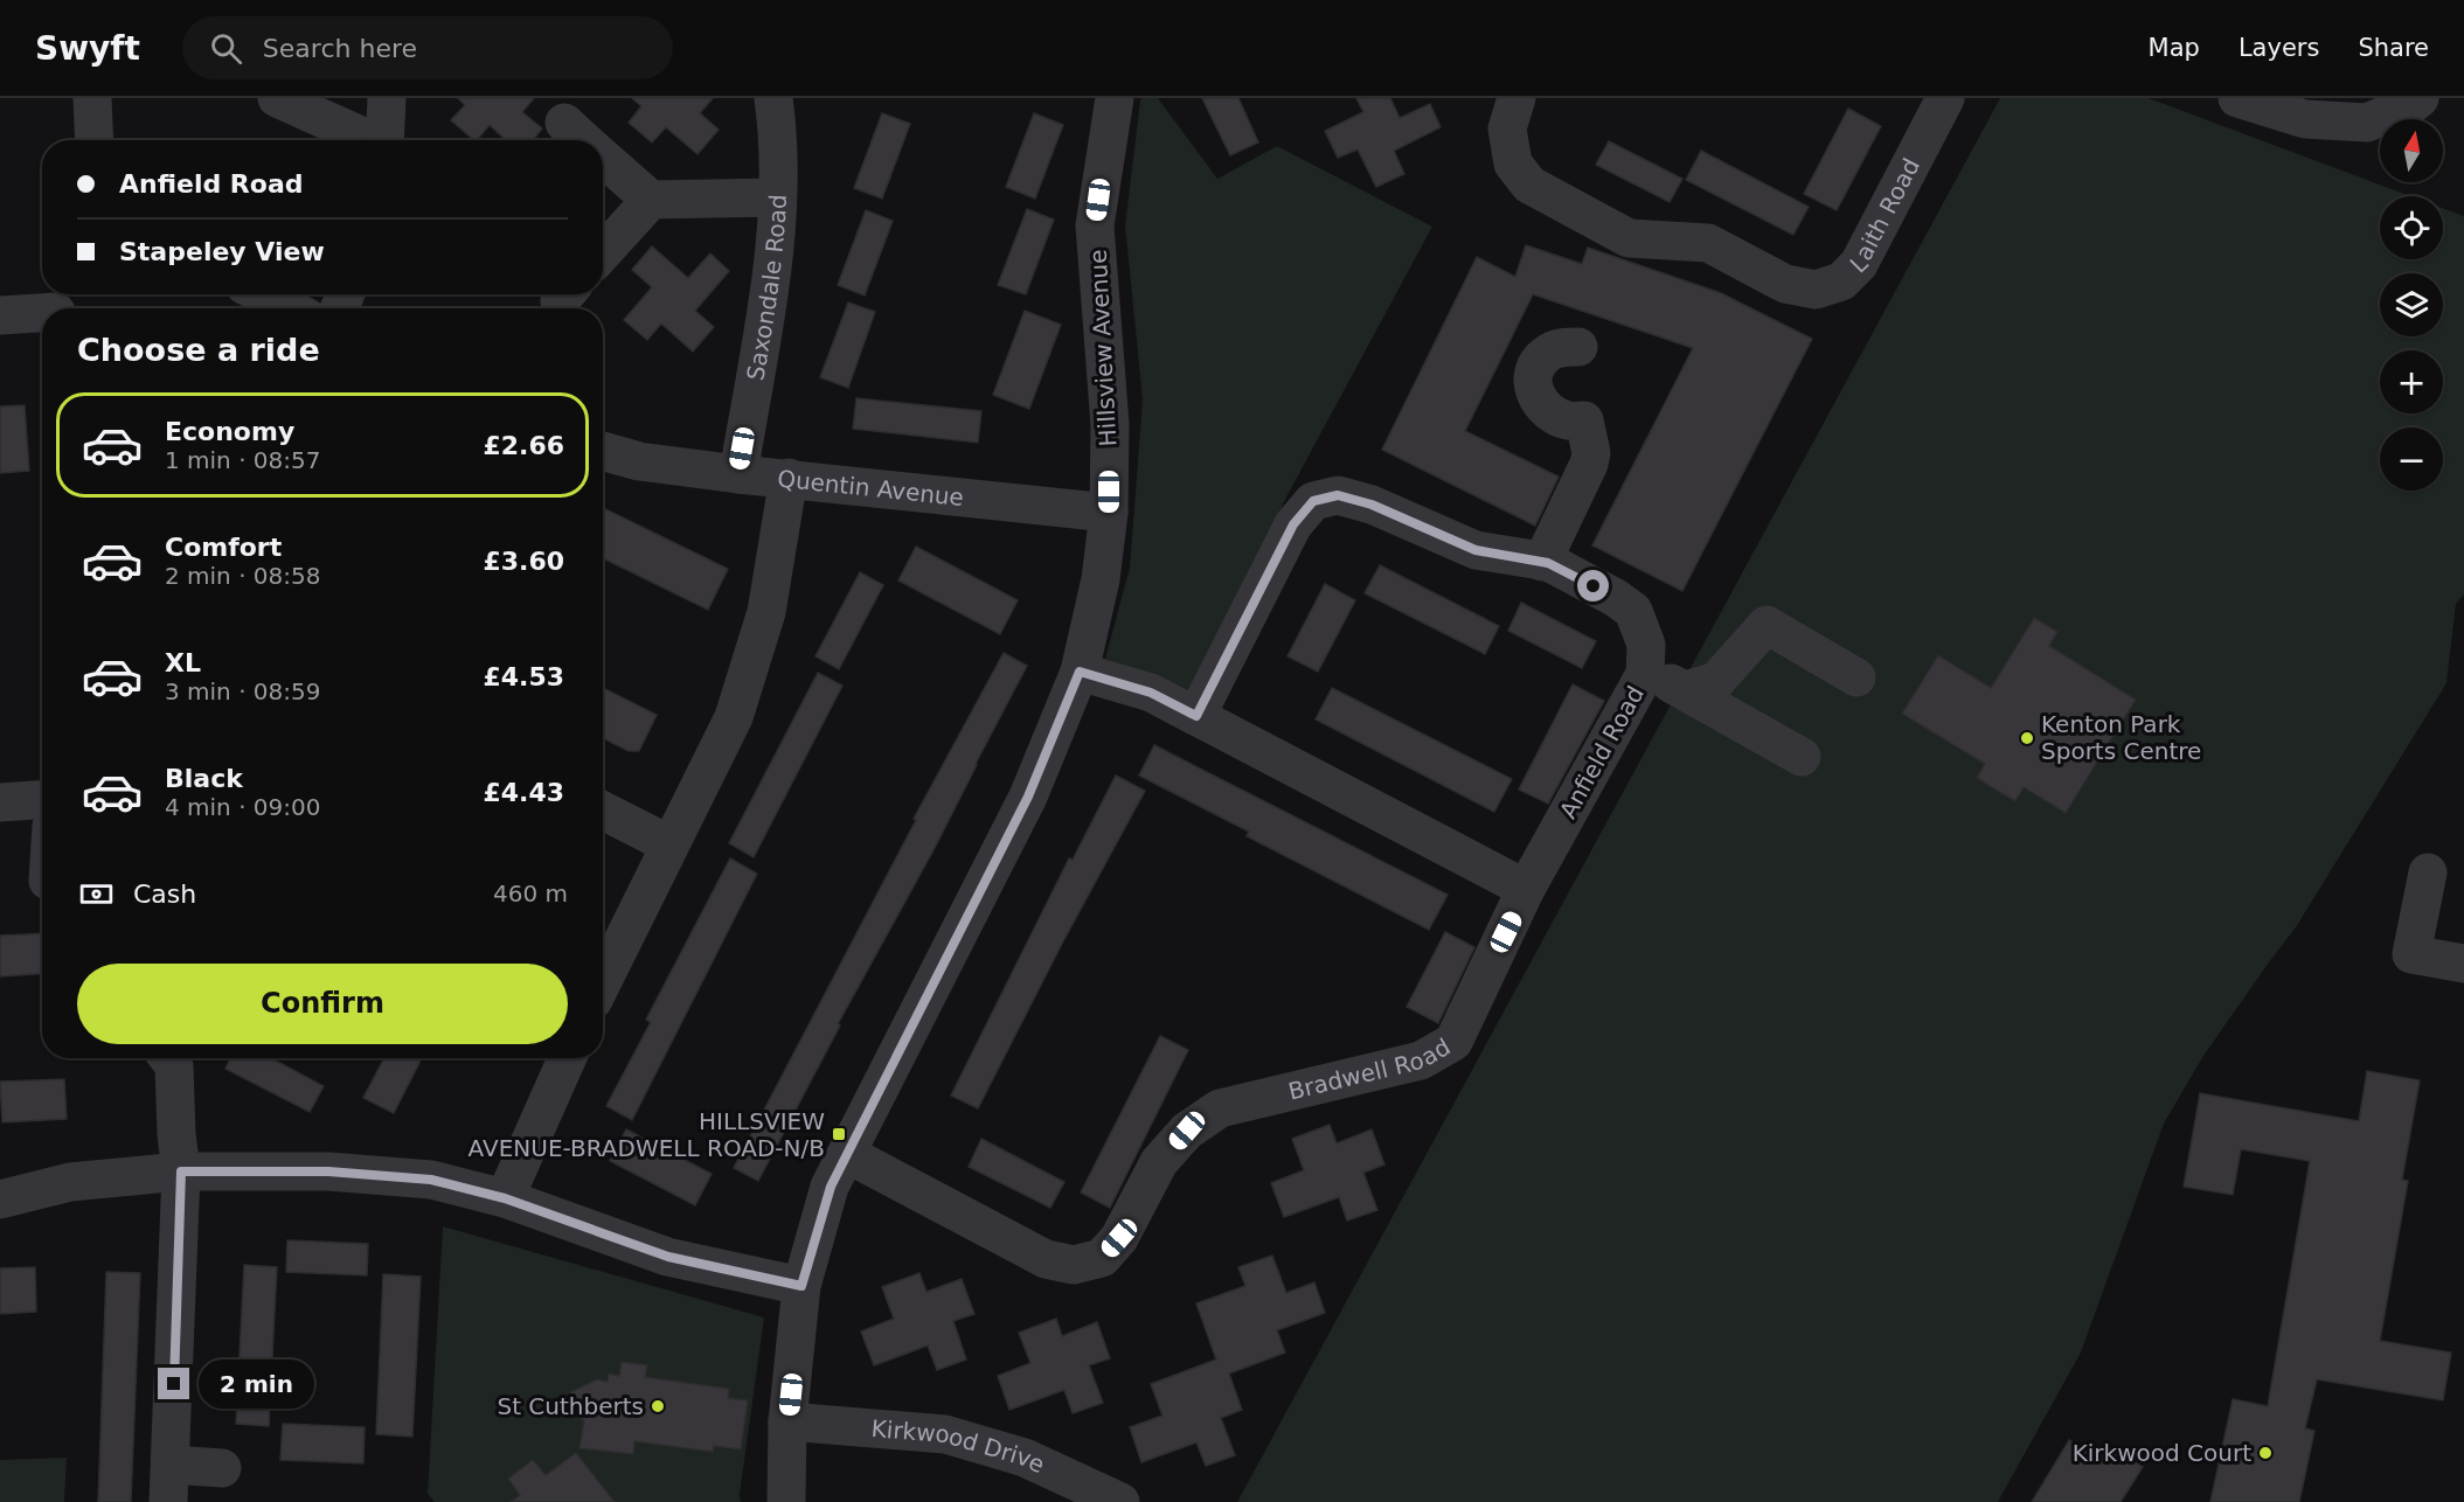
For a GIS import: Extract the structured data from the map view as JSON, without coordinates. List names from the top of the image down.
{
  "streets": {
    "street": [
      "Laith Road",
      "Saxondale Road",
      "Hillsview Avenue",
      "Quentin Avenue",
      "Anfield Road",
      "Bradwell Road",
      "Kirkwood Drive"
    ]
  },
  "crossings": [
    ["Saxondale Road", "Quentin Avenue"],
    ["Hillsview Avenue", "Quentin Avenue"],
    ["Hillsview Avenue", "Bradwell Road"],
    ["Hillsview Avenue", "Kirkwood Drive"],
    ["Anfield Road", "Bradwell Road"]
  ],
  "places": {
    "other": ["Kenton Park Sports Centre", "St Cuthberts", "Kirkwood Court"],
    "transit": ["HILLSVIEW AVENUE-BRADWELL ROAD-N/B"]
  },
  "north": "top",
  "page": {
    "header": "Swyft",
    "search": "Search here",
    "nav": ["Map", "Layers", "Share"],
    "map_buttons": ["+", "−"],
    "banner": ["Anfield Road", "Stapeley View"],
    "heading": "Choose a ride",
    "list": [
      {
        "name": "Economy",
        "note": "1 min · 08:57",
        "value": "£2.66"
      },
      {
        "name": "Comfort",
        "note": "2 min · 08:58",
        "value": "£3.60"
      },
      {
        "name": "XL",
        "note": "3 min · 08:59",
        "value": "£4.53"
      },
      {
        "name": "Black",
        "note": "4 min · 09:00",
        "value": "£4.43"
      }
    ],
    "pay": ["Cash", "460 m"],
    "buttons": "Confirm",
    "bubble": "2 min"
  }
}
